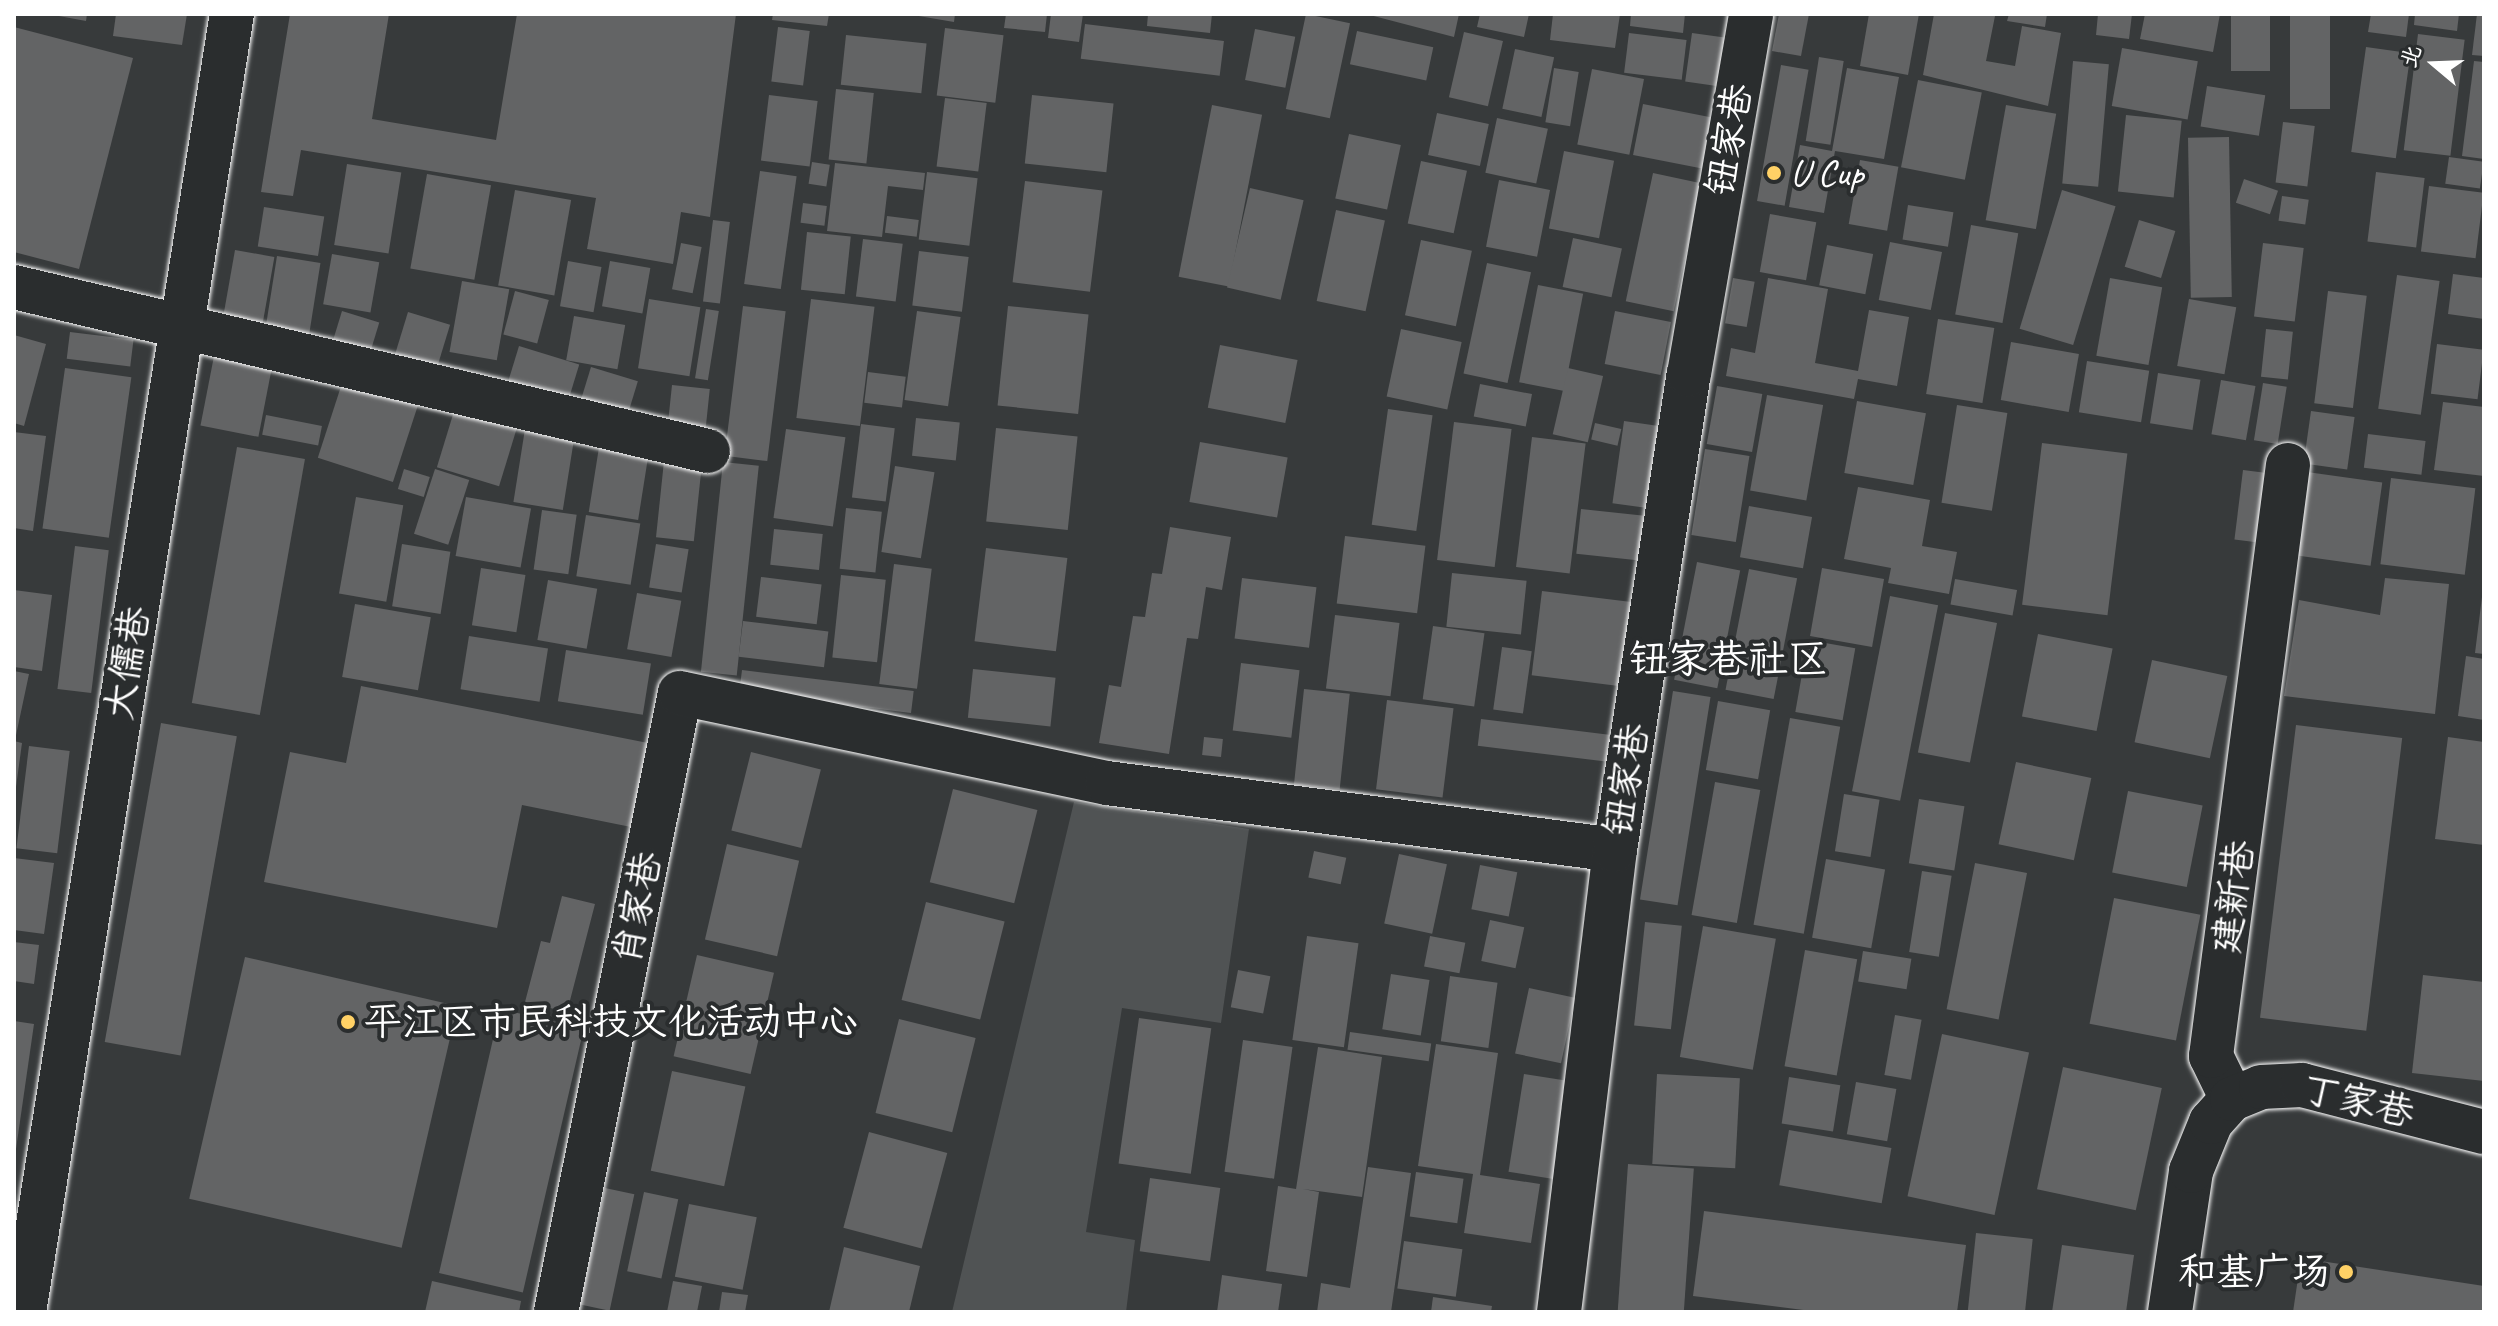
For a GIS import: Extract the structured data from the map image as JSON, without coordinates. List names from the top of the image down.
{
  "streets": {
    "street": [
      "钮家巷",
      "大儒巷",
      "建新巷",
      "肖家巷",
      "丁家巷"
    ]
  },
  "crossings": [
    ["钮家巷", "肖家巷"],
    ["建新巷", "丁家巷"]
  ],
  "districts": ["钮家巷社区"],
  "places": ["U Cup", "平江区市民科技文化活动中心", "和基广场"],
  "north": "left"
}
